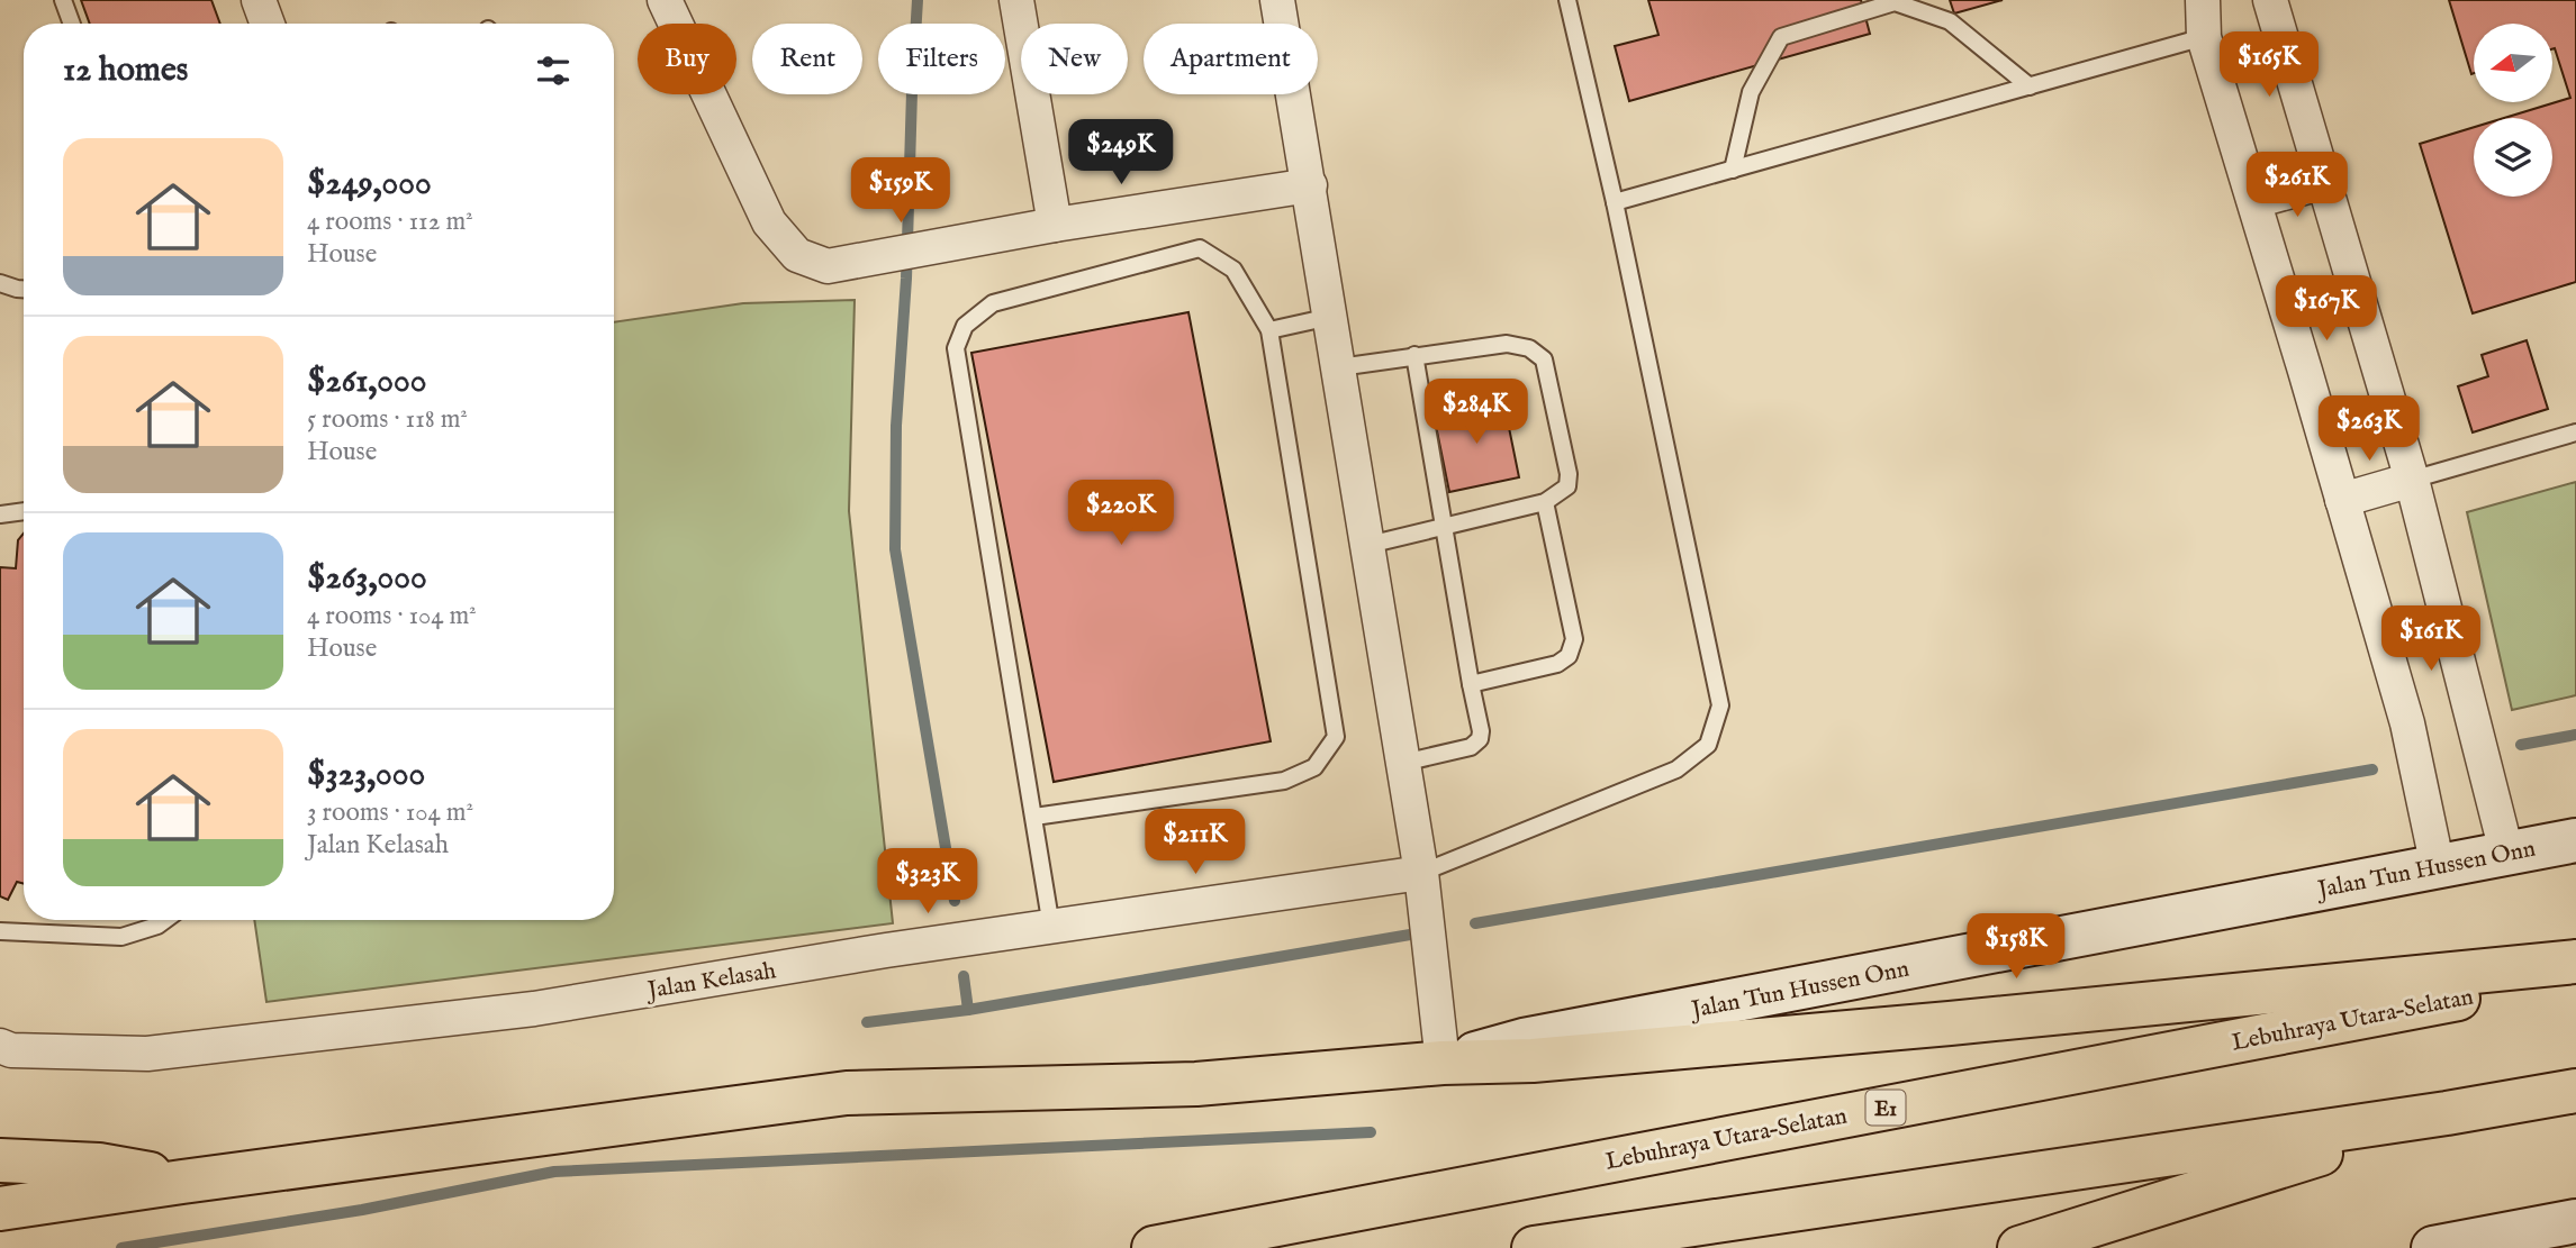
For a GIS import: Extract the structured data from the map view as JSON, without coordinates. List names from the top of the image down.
{
  "streets": {
    "highway": ["Lebuhraya Utara–Selatan", "E1"],
    "main road": ["Jalan Tun Hussen Onn"],
    "street": ["Jalan Kelasah"]
  },
  "north": "left",
  "page": {
    "chip": [
      "Buy",
      "Rent",
      "Filters",
      "New",
      "Apartment"
    ],
    "heading": "12 homes",
    "price": [
      "$165K",
      "$249K",
      "$261K",
      "$159K",
      "$167K",
      "$284K",
      "$263K",
      "$220K",
      "$161K",
      "$211K",
      "$323K",
      "$158K"
    ],
    "list": [
      {
        "name": "$249,000",
        "note": "4 rooms · 112 m² · House"
      },
      {
        "name": "$261,000",
        "note": "5 rooms · 118 m² · House"
      },
      {
        "name": "$263,000",
        "note": "4 rooms · 104 m² · House"
      },
      {
        "name": "$323,000",
        "note": "3 rooms · 104 m² · Jalan Kelasah"
      }
    ]
  }
}
